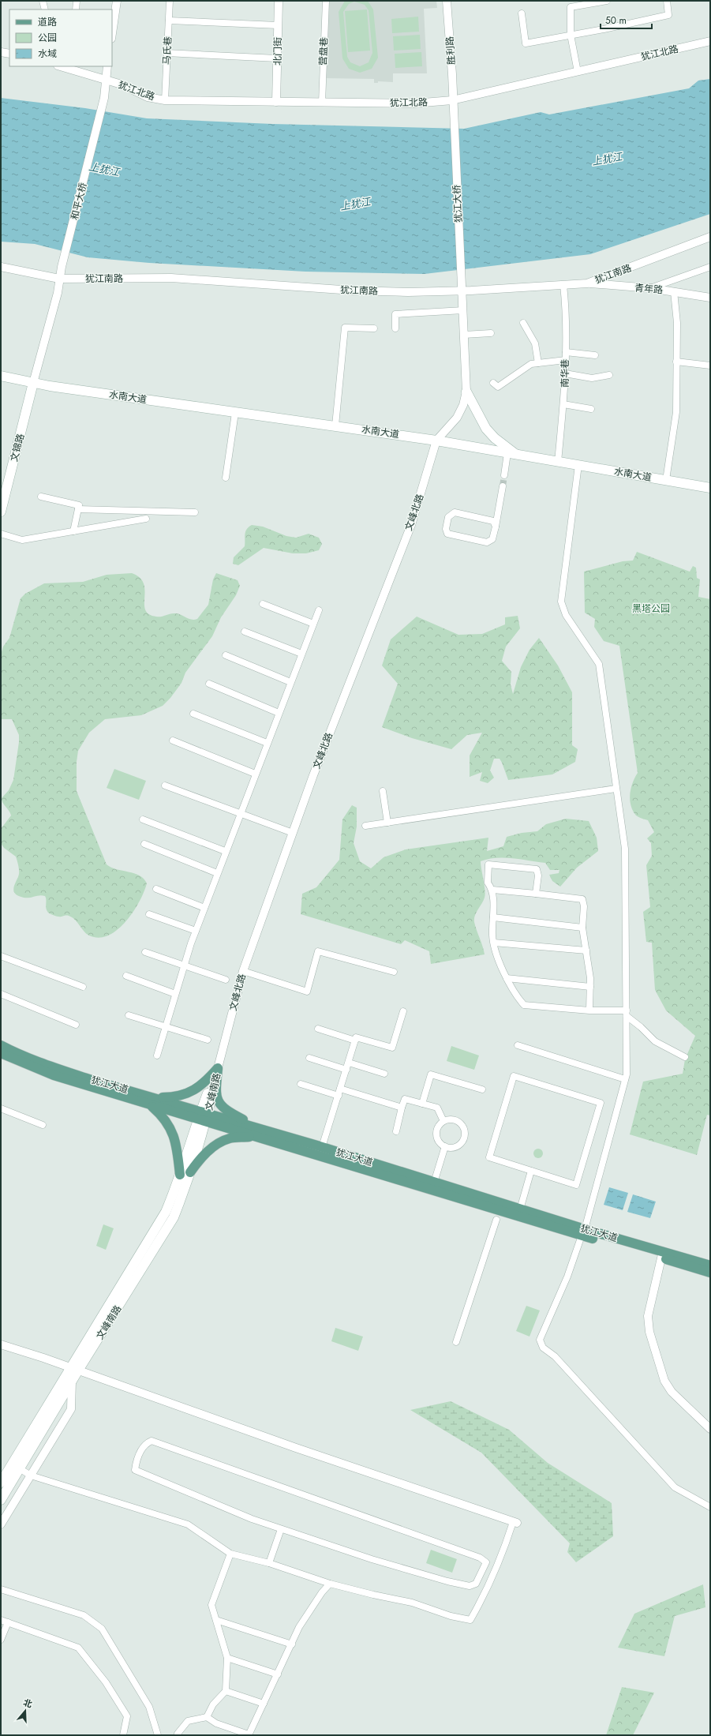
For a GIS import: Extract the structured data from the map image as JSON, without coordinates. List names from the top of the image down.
{
  "streets": {
    "main road": [
      "水南大道",
      "文锦路",
      "犹江大道",
      "文峰南路"
    ],
    "street": [
      "马氏巷",
      "胜利路",
      "北门街",
      "营盘巷",
      "犹江北路",
      "和平大桥",
      "犹江大桥",
      "犹江南路",
      "青年路",
      "南华巷",
      "文峰北路"
    ]
  },
  "crossings": [
    ["马氏巷", "犹江北路"],
    ["胜利路", "犹江北路"],
    ["胜利路", "犹江大桥"],
    ["北门街", "犹江北路"],
    ["营盘巷", "犹江北路"],
    ["犹江北路", "和平大桥"],
    ["和平大桥", "犹江南路"],
    ["和平大桥", "水南大道"],
    ["和平大桥", "文锦路"],
    ["犹江大桥", "犹江南路"],
    ["犹江大桥", "水南大道"],
    ["犹江大桥", "文峰北路"],
    ["犹江南路", "青年路"],
    ["犹江南路", "南华巷"],
    ["南华巷", "水南大道"],
    ["水南大道", "文锦路"],
    ["水南大道", "文峰北路"],
    ["文峰北路", "文峰南路"],
    ["犹江大道", "文峰南路"]
  ],
  "water": ["上犹江"],
  "parks": ["黑塔公园"],
  "legend": ["道路", "公园", "水域"],
  "scale_bar": "50 m",
  "north": "top"
}
